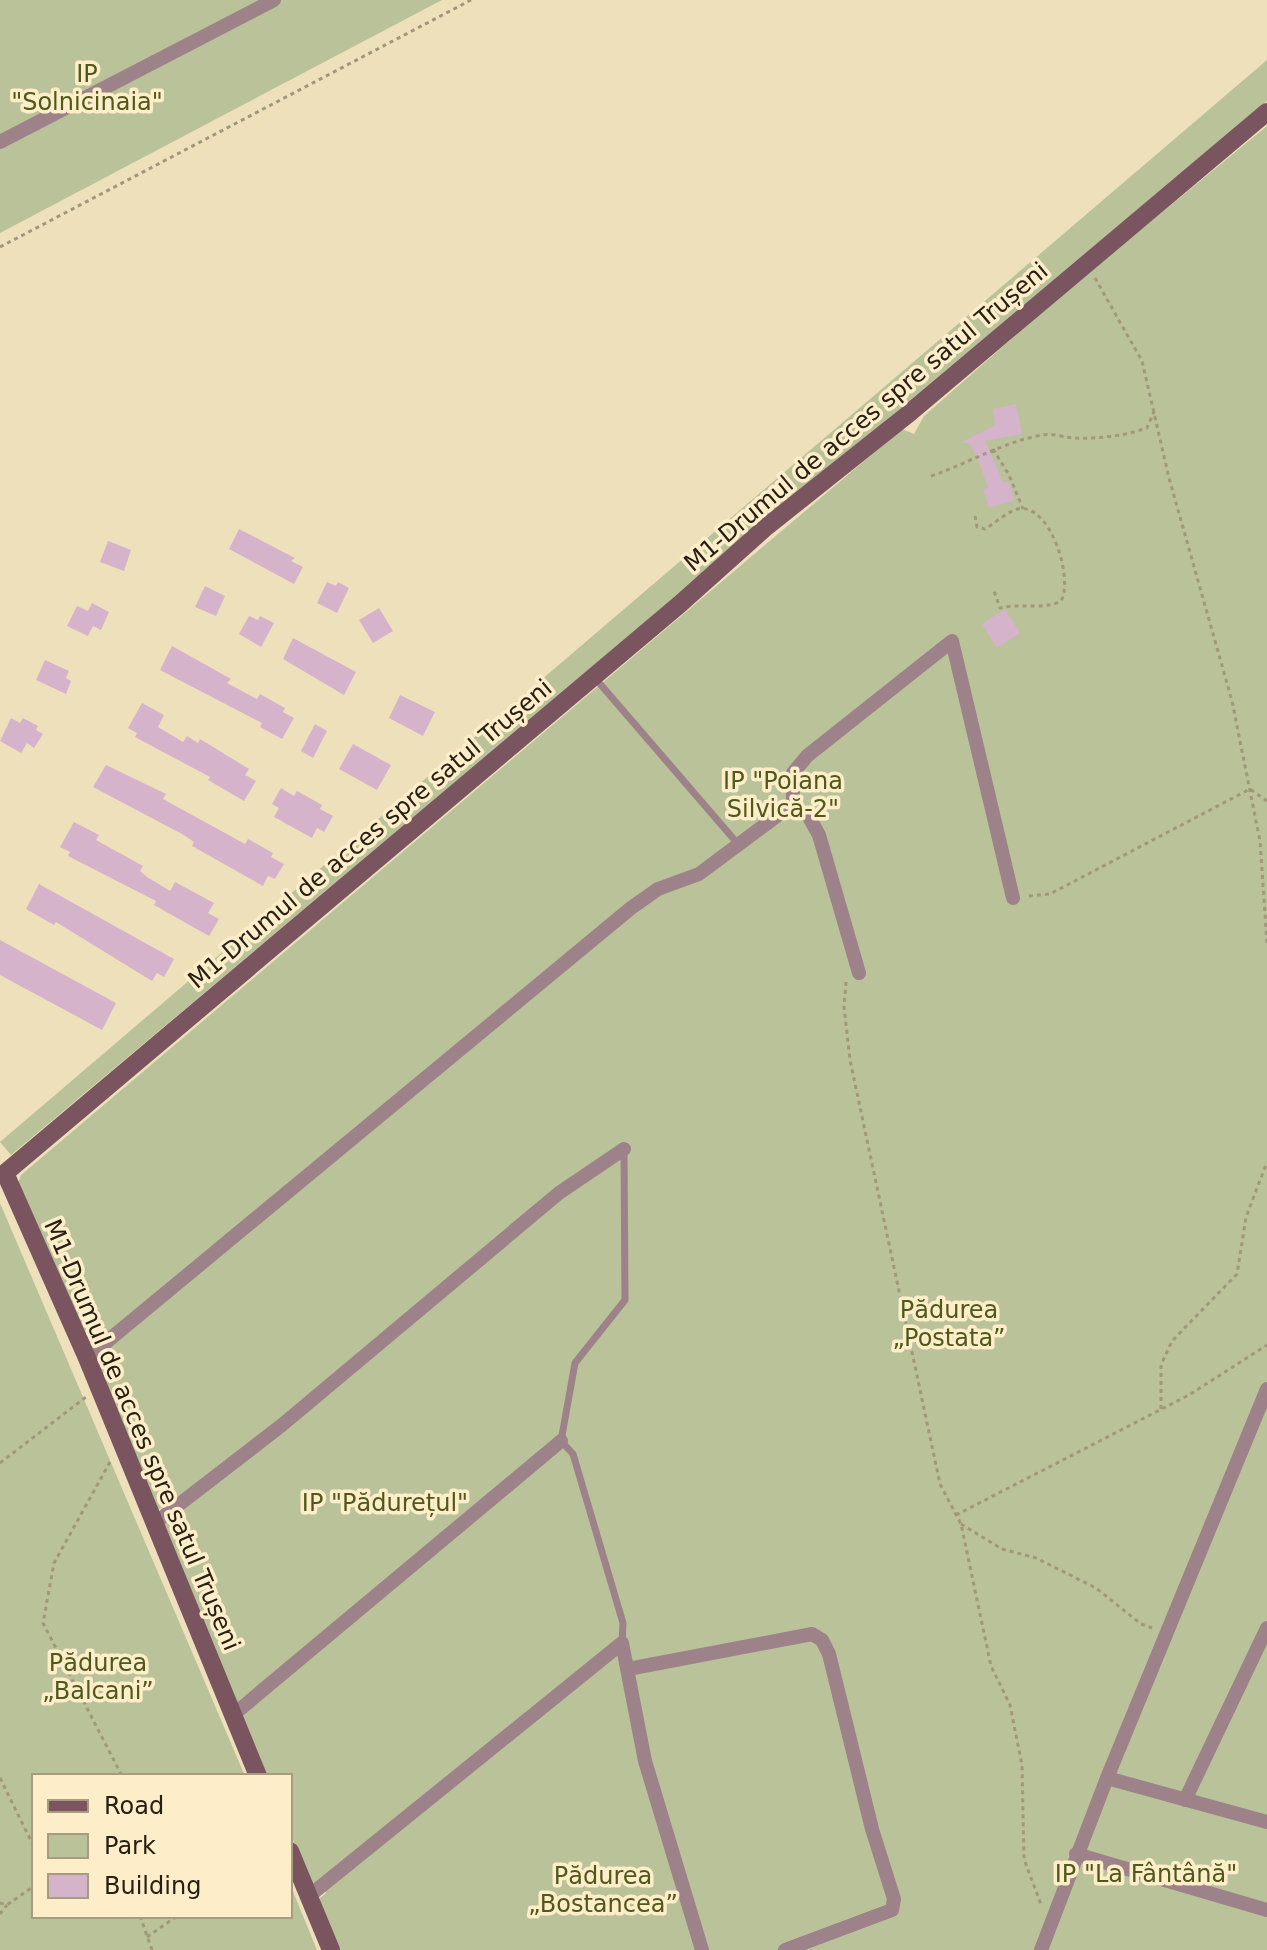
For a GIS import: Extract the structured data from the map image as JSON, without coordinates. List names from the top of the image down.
{
  "streets": {
    "street": ["M1-Drumul de acces spre satul Trușeni"]
  },
  "parks": [
    "IP \"Solnicinaia\"",
    "IP \"Poiana Silvică-2\"",
    "Pădurea „Postata”",
    "IP \"Pădurețul\"",
    "Pădurea „Balcani”",
    "IP \"La Fântână\"",
    "Pădurea „Bostancea”"
  ],
  "legend": ["Road", "Park", "Building"]
}
